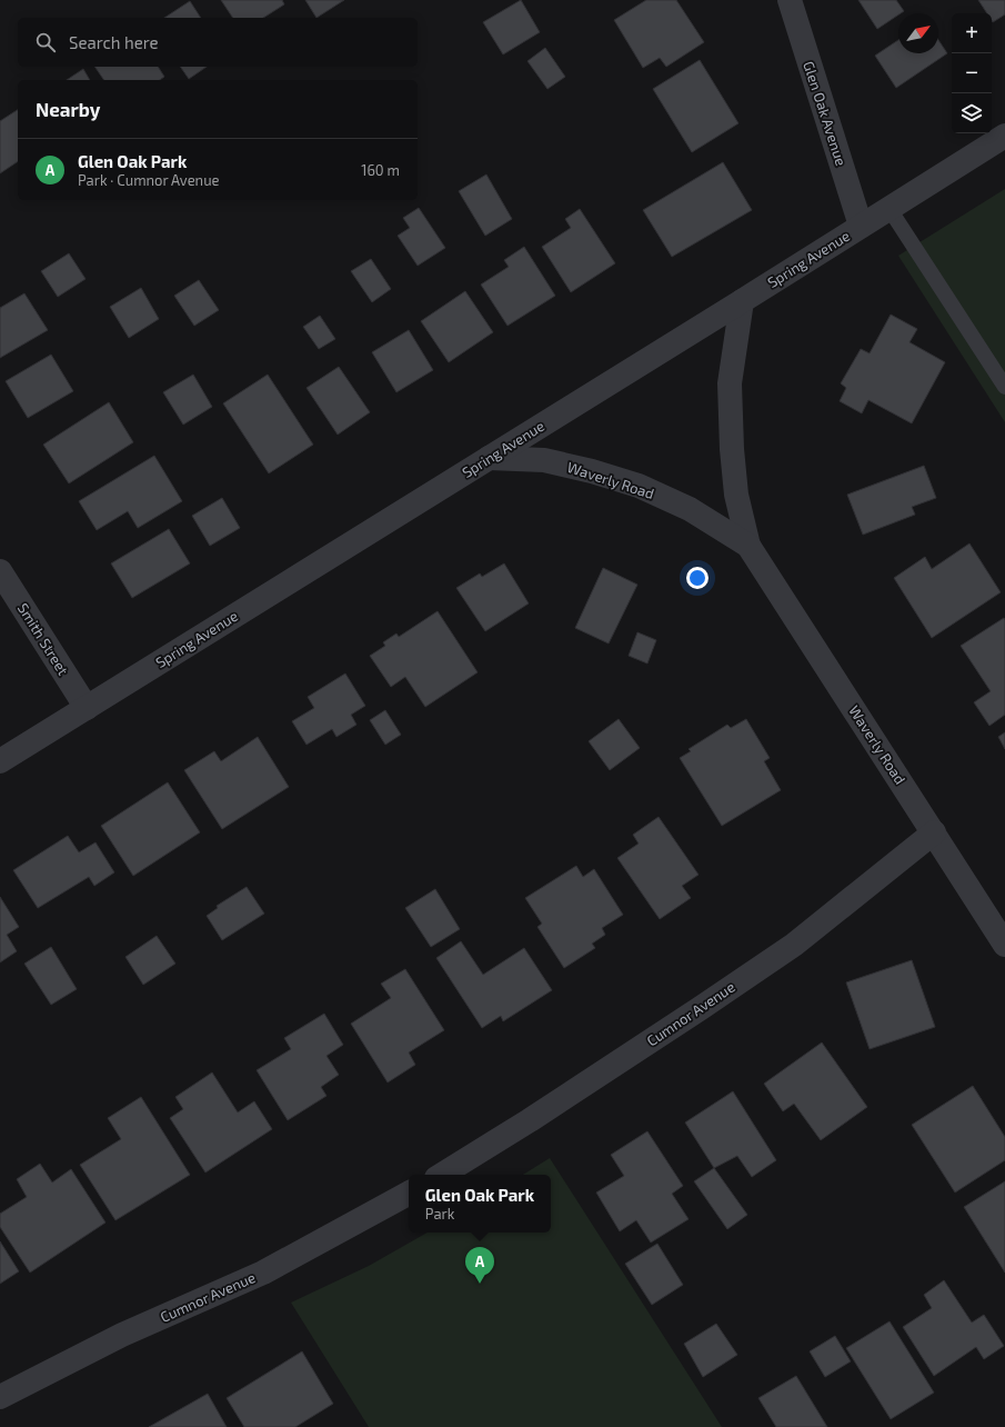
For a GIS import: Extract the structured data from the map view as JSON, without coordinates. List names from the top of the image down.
{
  "streets": {
    "street": [
      "Glen Oak Avenue",
      "Spring Avenue",
      "Waverly Road",
      "Smith Street",
      "Cumnor Avenue"
    ]
  },
  "crossings": [
    ["Glen Oak Avenue", "Spring Avenue"],
    ["Spring Avenue", "Waverly Road"],
    ["Spring Avenue", "Smith Street"],
    ["Waverly Road", "Cumnor Avenue"]
  ],
  "north": "top right",
  "page": {
    "map_buttons": ["+", "−"],
    "search": "Search here",
    "heading": "Nearby",
    "list": [
      {
        "mark": "A",
        "name": "Glen Oak Park",
        "note": "Park · Cumnor Avenue",
        "value": "160 m"
      }
    ],
    "popup": ["Glen Oak Park", "Park"],
    "pins": "A"
  }
}
